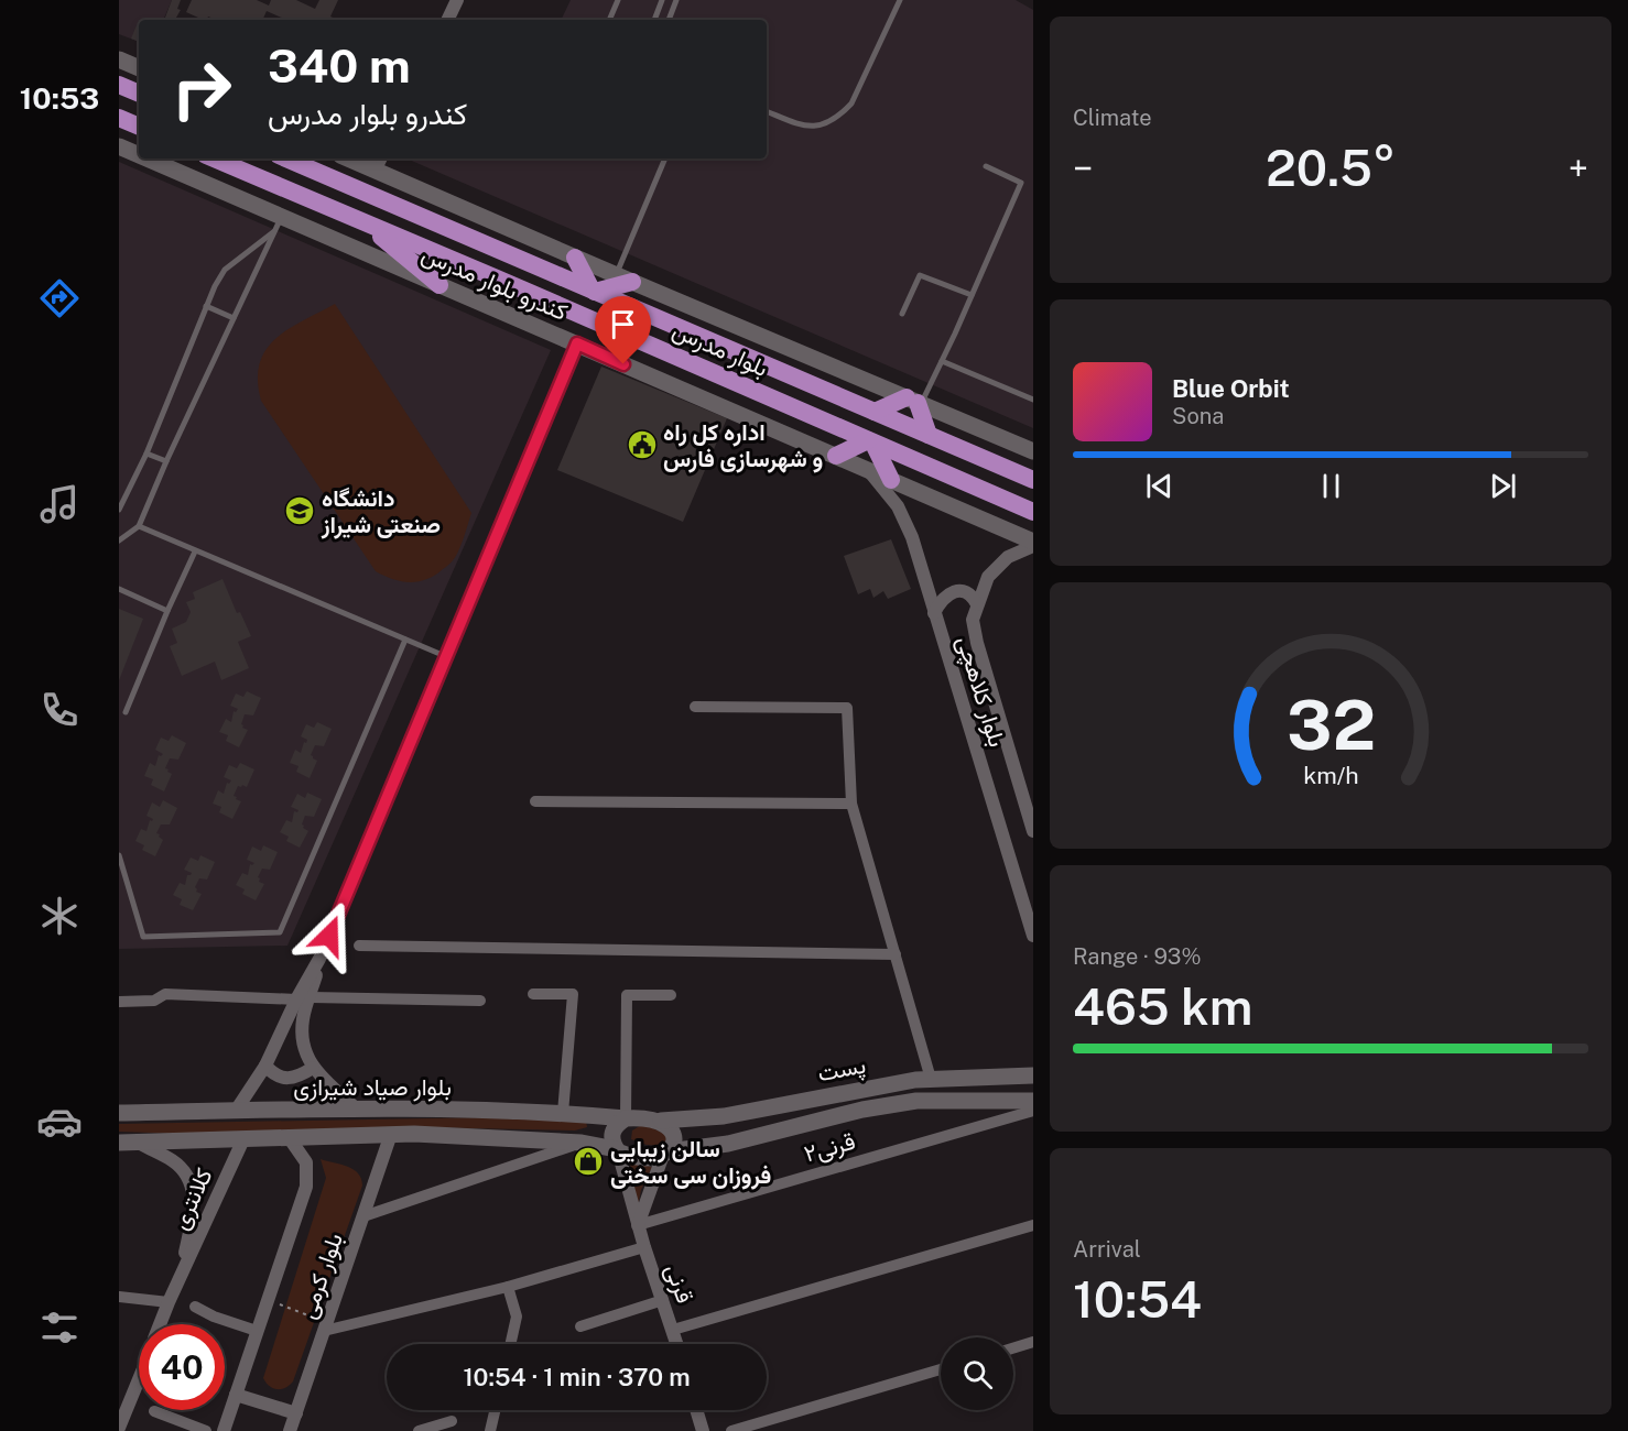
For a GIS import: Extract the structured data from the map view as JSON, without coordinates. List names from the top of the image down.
{
  "streets": {
    "main road": [
      "کندرو بلوار مدرس",
      "بلوار مدرس",
      "پست",
      "بلوار صیاد شیرازی"
    ],
    "street": [
      "بلوار کلاهچی",
      "قرنی۲",
      "کلانتری",
      "بلوار کرمی",
      "قرنی"
    ]
  },
  "crossings": [
    ["کندرو بلوار مدرس", "بلوار کلاهچی"],
    ["پست", "بلوار صیاد شیرازی"],
    ["پست", "قرنی"],
    ["بلوار صیاد شیرازی", "کلانتری"],
    ["بلوار صیاد شیرازی", "بلوار کرمی"],
    ["بلوار صیاد شیرازی", "قرنی"],
    ["قرنی۲", "قرنی"]
  ],
  "places": {
    "public building": ["اداره کل راه و شهرسازی فارس"],
    "school or university": ["دانشگاه صنعتی شیراز"],
    "shop": ["سالن زیبایی فروزان سی سختی"]
  },
  "page": {
    "tabs": "10:53",
    "tile": [
      "Climate",
      ["Range · 93%", "465 km"],
      ["Arrival", "10:54"]
    ],
    "turn": ["340 m", "کندرو بلوار مدرس"],
    "heat": ["−", "20.5°", "+"],
    "song": ["Blue Orbit", "Sona"],
    "limit": "40",
    "trip": "10:54 · 1 min · 370 m",
    "gauge": ["32", "km/h"]
  }
}
